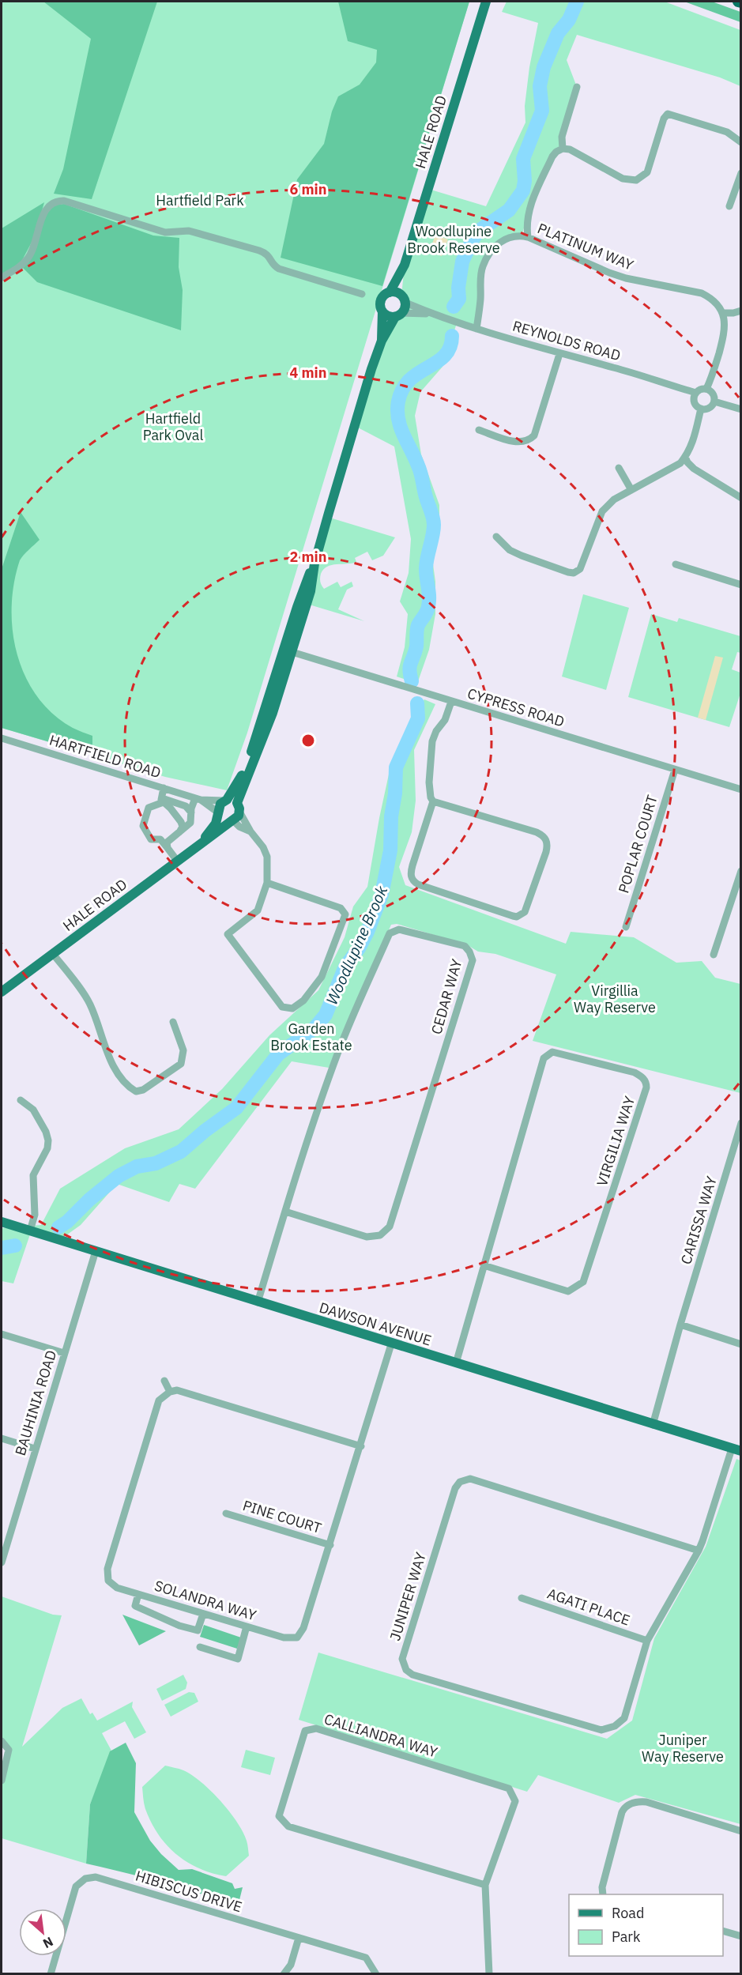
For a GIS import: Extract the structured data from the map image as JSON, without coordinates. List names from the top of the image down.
{
  "streets": {
    "main road": ["HALE ROAD", "DAWSON AVENUE"],
    "street": [
      "PLATINUM WAY",
      "REYNOLDS ROAD",
      "CYPRESS ROAD",
      "HARTFIELD ROAD",
      "POPLAR COURT",
      "CEDAR WAY",
      "VIRGILIA WAY",
      "CARISSA WAY",
      "BAUHINIA ROAD",
      "PINE COURT",
      "JUNIPER WAY",
      "SOLANDRA WAY",
      "AGATI PLACE",
      "CALLIANDRA WAY",
      "HIBISCUS DRIVE"
    ]
  },
  "crossings": [
    ["HALE ROAD", "REYNOLDS ROAD"],
    ["HALE ROAD", "CYPRESS ROAD"],
    ["HALE ROAD", "HARTFIELD ROAD"],
    ["PLATINUM WAY", "REYNOLDS ROAD"],
    ["CYPRESS ROAD", "POPLAR COURT"],
    ["CEDAR WAY", "DAWSON AVENUE"],
    ["VIRGILIA WAY", "DAWSON AVENUE"],
    ["CARISSA WAY", "DAWSON AVENUE"],
    ["DAWSON AVENUE", "BAUHINIA ROAD"],
    ["DAWSON AVENUE", "JUNIPER WAY"],
    ["DAWSON AVENUE", "SOLANDRA WAY"],
    ["PINE COURT", "SOLANDRA WAY"],
    ["JUNIPER WAY", "AGATI PLACE"]
  ],
  "water": ["Woodlupine Brook"],
  "parks": [
    "Hartfield Park",
    "Woodlupine Brook Reserve",
    "Hartfield Park Oval",
    "Virgillia Way Reserve",
    "Garden Brook Estate",
    "Juniper Way Reserve"
  ],
  "legend": ["Road", "Park"],
  "north": "bottom right",
  "rings": ["6 min", "4 min", "2 min"]
}
